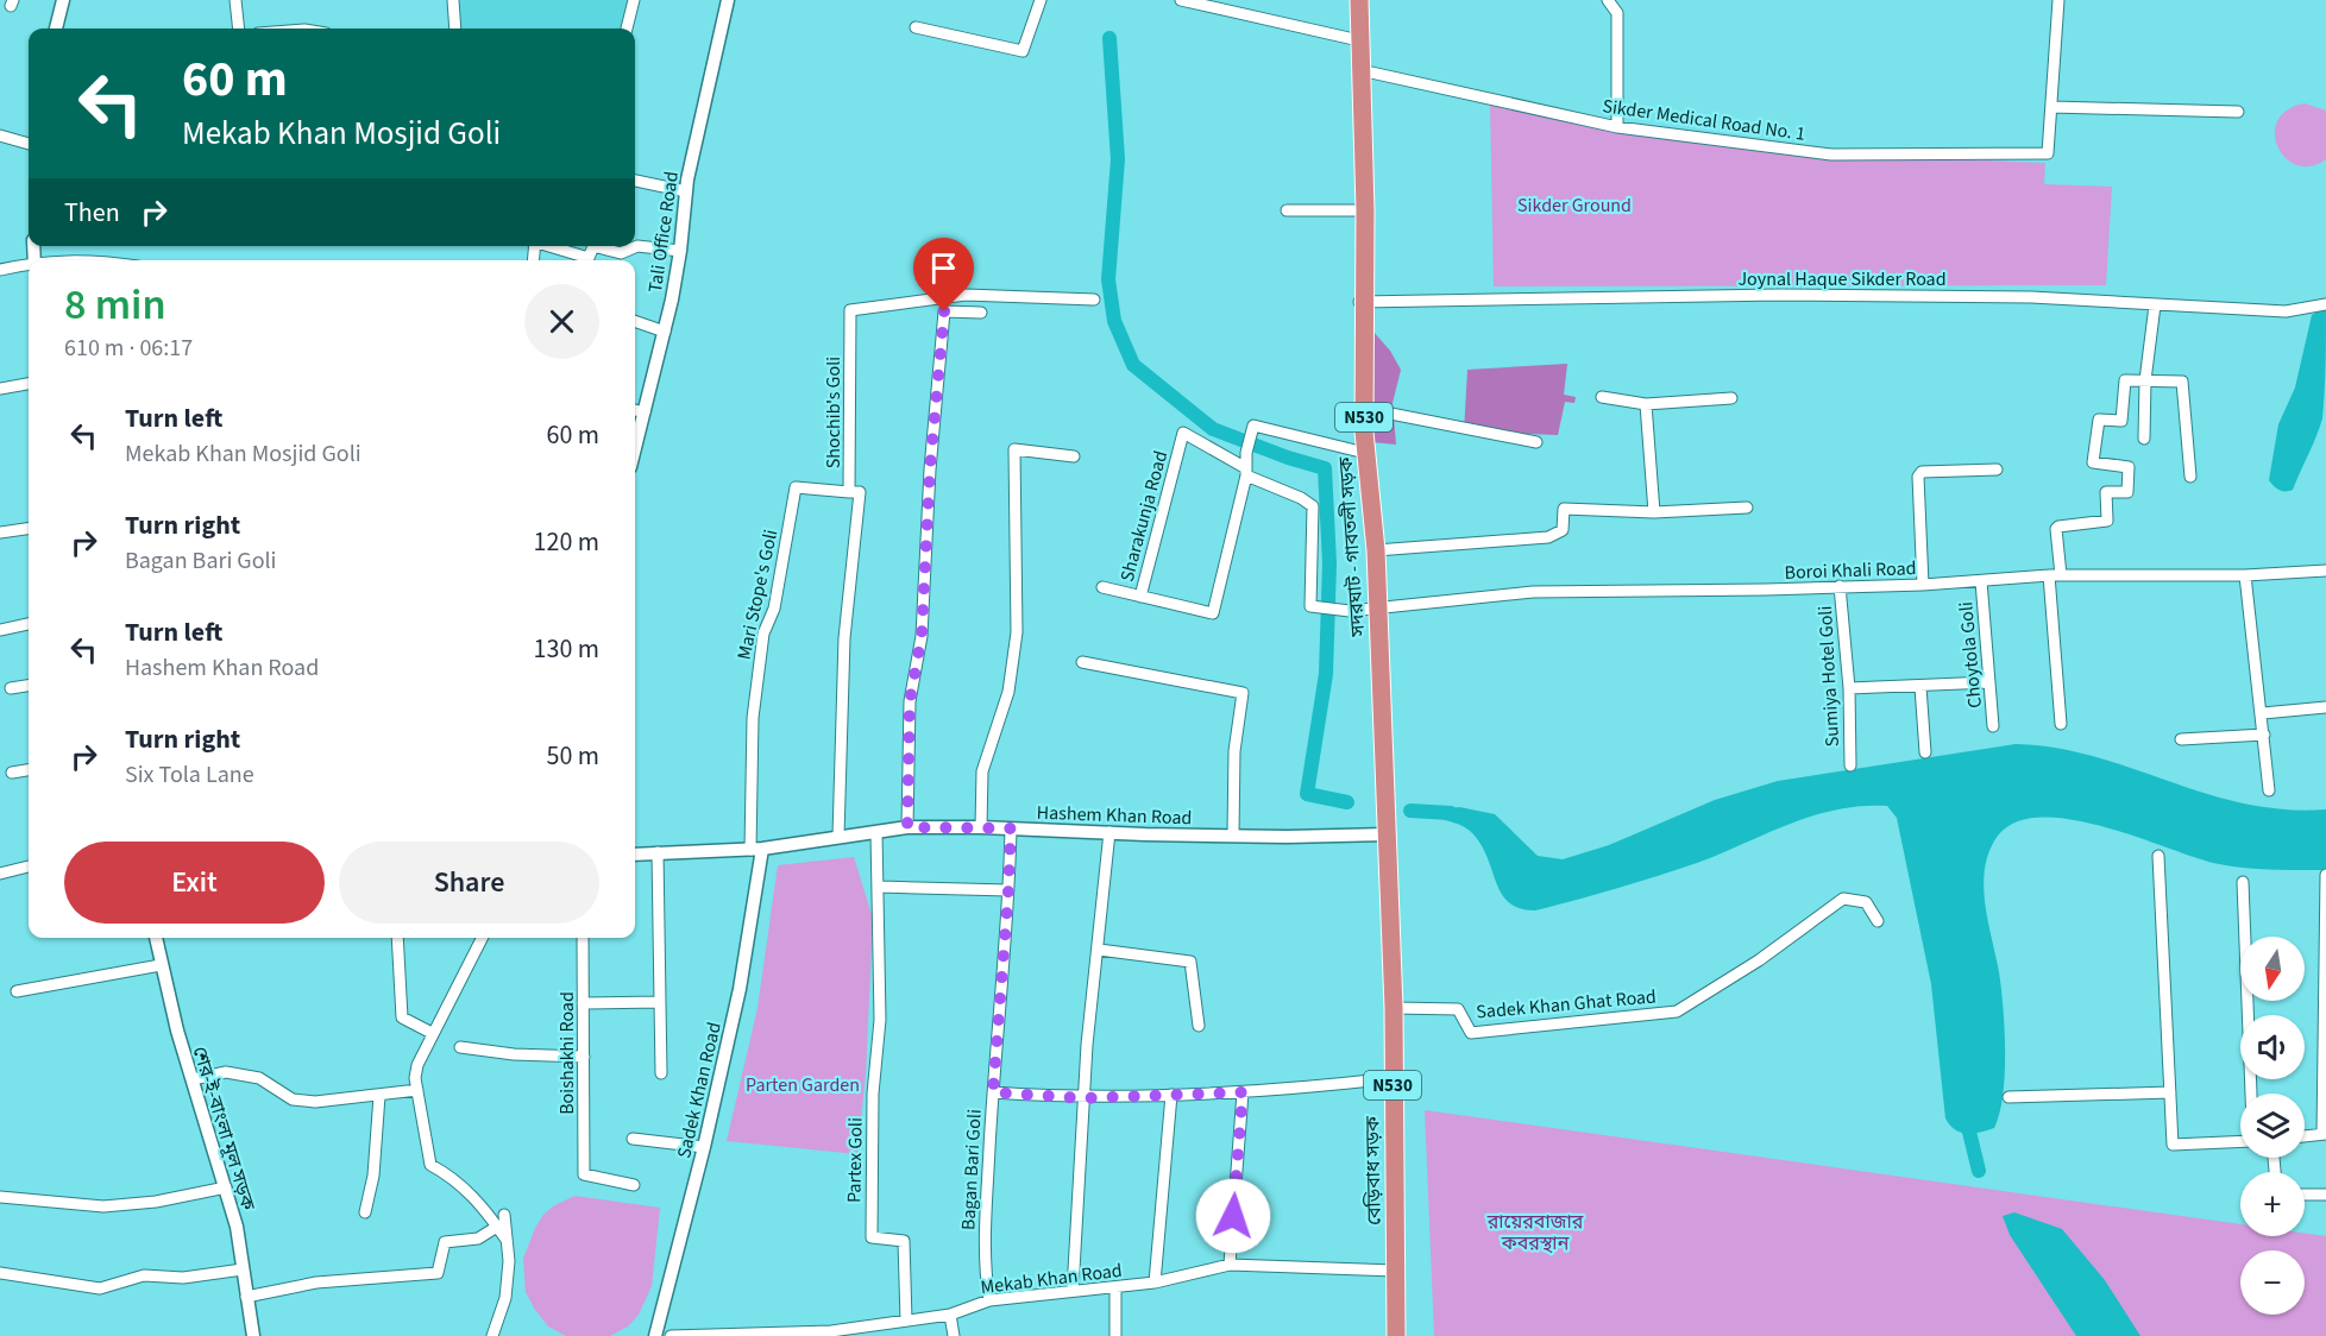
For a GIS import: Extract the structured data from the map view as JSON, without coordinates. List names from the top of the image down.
{
  "streets": {
    "highway": ["N530", "সদরঘাট - গাবতলী সড়ক", "বেড়িবাধ সড়ক"],
    "street": [
      "Sikder Medical Road No. 1",
      "Tali Office Road",
      "Joynal Haque Sikder Road",
      "Shochib's Goli",
      "Sharakunja Road",
      "Boroi Khali Road",
      "Mari Stope's Goli",
      "Choytola Goli",
      "Sumiya Hotel Goli",
      "Hashem Khan Road",
      "Sadek Khan Ghat Road",
      "Boishakhi Road",
      "Sadek Khan Road",
      "শের-ই-বাংলা মূল সড়ক",
      "Partex Goli",
      "Bagan Bari Goli",
      "Mekab Khan Road"
    ]
  },
  "crossings": [
    ["Sikder Medical Road No. 1", "সদরঘাট - গাবতলী সড়ক"],
    ["Joynal Haque Sikder Road", "সদরঘাট - গাবতলী সড়ক"],
    ["Shochib's Goli", "Mari Stope's Goli"],
    ["Shochib's Goli", "Hashem Khan Road"],
    ["Sharakunja Road", "সদরঘাট - গাবতলী সড়ক"],
    ["Sharakunja Road", "Boroi Khali Road"],
    ["সদরঘাট - গাবতলী সড়ক", "Boroi Khali Road"],
    ["সদরঘাট - গাবতলী সড়ক", "Hashem Khan Road"],
    ["সদরঘাট - গাবতলী সড়ক", "বেড়িবাধ সড়ক"],
    ["Boroi Khali Road", "Choytola Goli"],
    ["Boroi Khali Road", "Sumiya Hotel Goli"],
    ["Mari Stope's Goli", "Hashem Khan Road"],
    ["Mari Stope's Goli", "Sadek Khan Road"],
    ["Hashem Khan Road", "Sadek Khan Road"],
    ["Hashem Khan Road", "Partex Goli"],
    ["Hashem Khan Road", "Bagan Bari Goli"],
    ["Hashem Khan Road", "বেড়িবাধ সড়ক"],
    ["Sadek Khan Ghat Road", "বেড়িবাধ সড়ক"],
    ["Partex Goli", "Mekab Khan Road"],
    ["Bagan Bari Goli", "Mekab Khan Road"],
    ["বেড়িবাধ সড়ক", "Mekab Khan Road"]
  ],
  "parks": ["Sikder Ground", "Parten Garden", "রায়েরবাজার কবরস্থান"],
  "north": "bottom",
  "page": {
    "turn": ["60 m", "Mekab Khan Mosjid Goli"],
    "then": "Then",
    "heading": ["8 min", "610 m · 06:17"],
    "list": [
      {
        "name": "Turn left",
        "note": "Mekab Khan Mosjid Goli",
        "value": "60 m"
      },
      {
        "name": "Turn right",
        "note": "Bagan Bari Goli",
        "value": "120 m"
      },
      {
        "name": "Turn left",
        "note": "Hashem Khan Road",
        "value": "130 m"
      },
      {
        "name": "Turn right",
        "note": "Six Tola Lane",
        "value": "50 m"
      }
    ],
    "buttons": ["Exit", "Share"],
    "map_buttons": ["+", "−"]
  }
}
